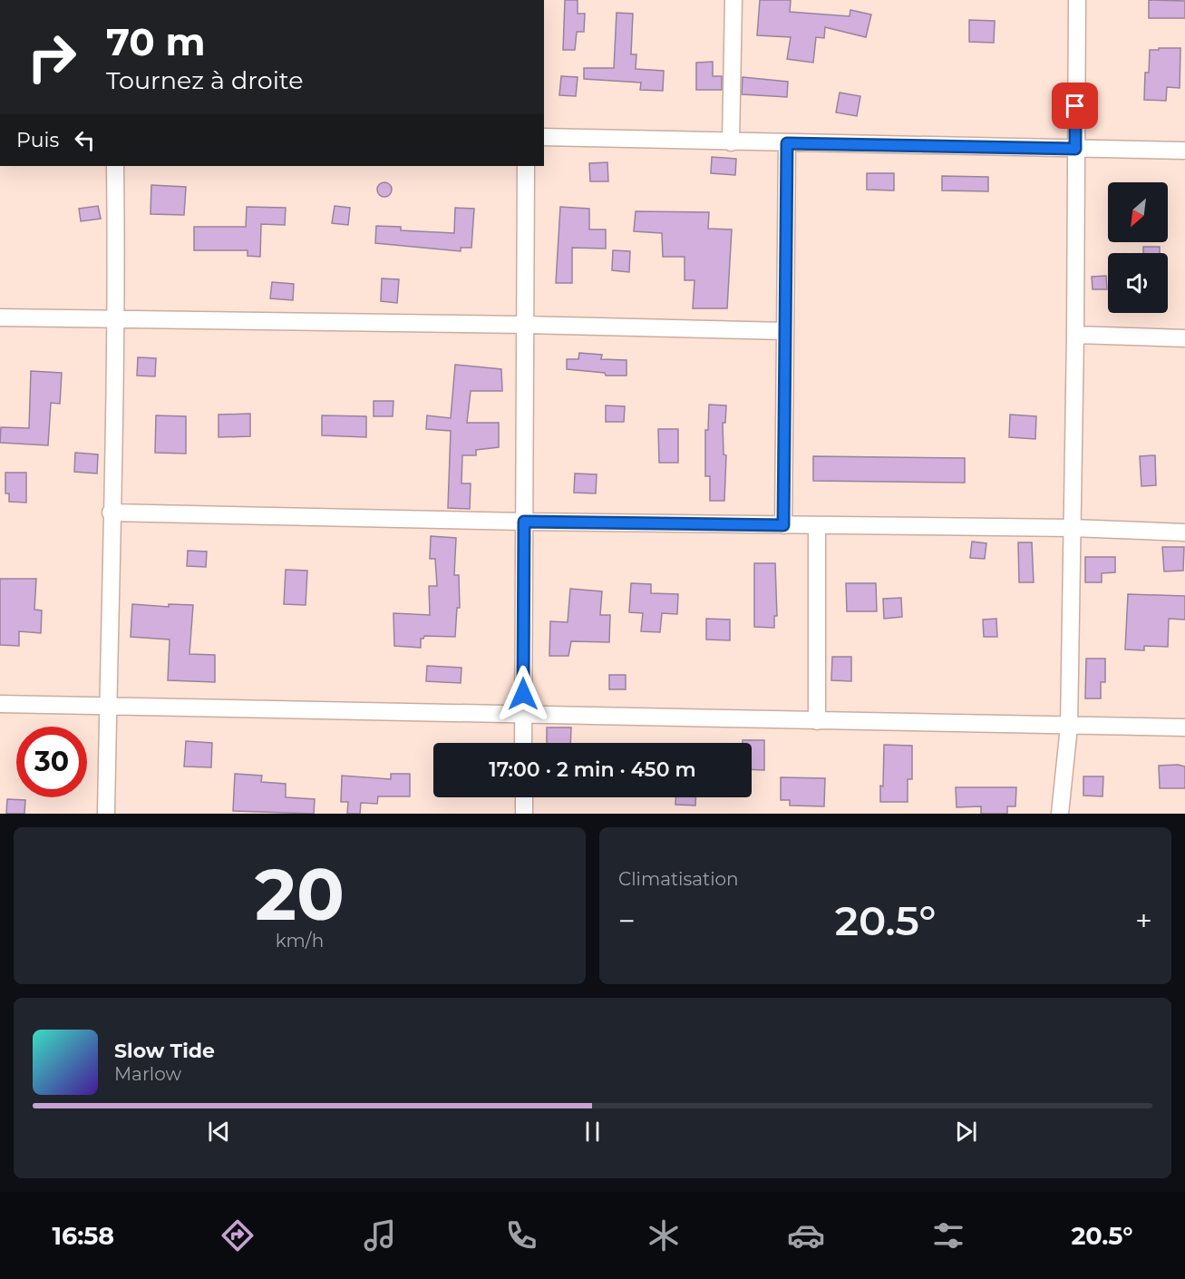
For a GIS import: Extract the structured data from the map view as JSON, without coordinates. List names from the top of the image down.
{
  "north": "bottom left",
  "page": {
    "turn": ["70 m", "Tournez à droite"],
    "then": "Puis",
    "limit": "30",
    "trip": "17:00 · 2 min · 450 m",
    "tile": [
      ["20", "km/h"],
      "Climatisation"
    ],
    "heat": ["−", "20.5°", "+"],
    "song": ["Slow Tide", "Marlow"],
    "tabs": ["16:58", "20.5°"]
  }
}
